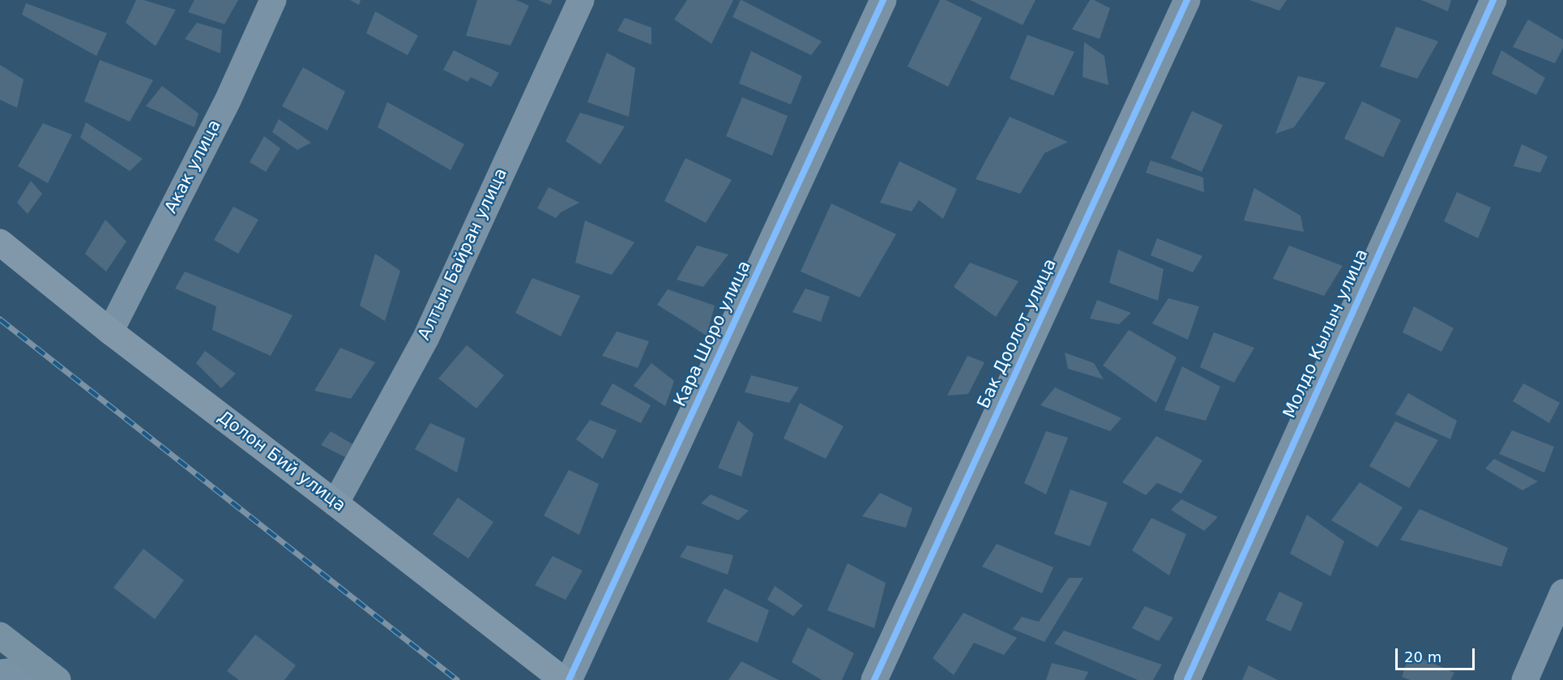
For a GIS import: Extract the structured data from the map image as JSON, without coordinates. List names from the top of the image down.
{
  "streets": {
    "street": [
      "Акак улица",
      "Алтын Байран улица",
      "Кара Шоро улица",
      "Бак Доолот улица",
      "Молдо Кылыч улица",
      "Долон Бий улица"
    ]
  },
  "crossings": [
    ["Акак улица", "Долон Бий улица"],
    ["Алтын Байран улица", "Долон Бий улица"]
  ],
  "scale_bar": "20 m"
}
